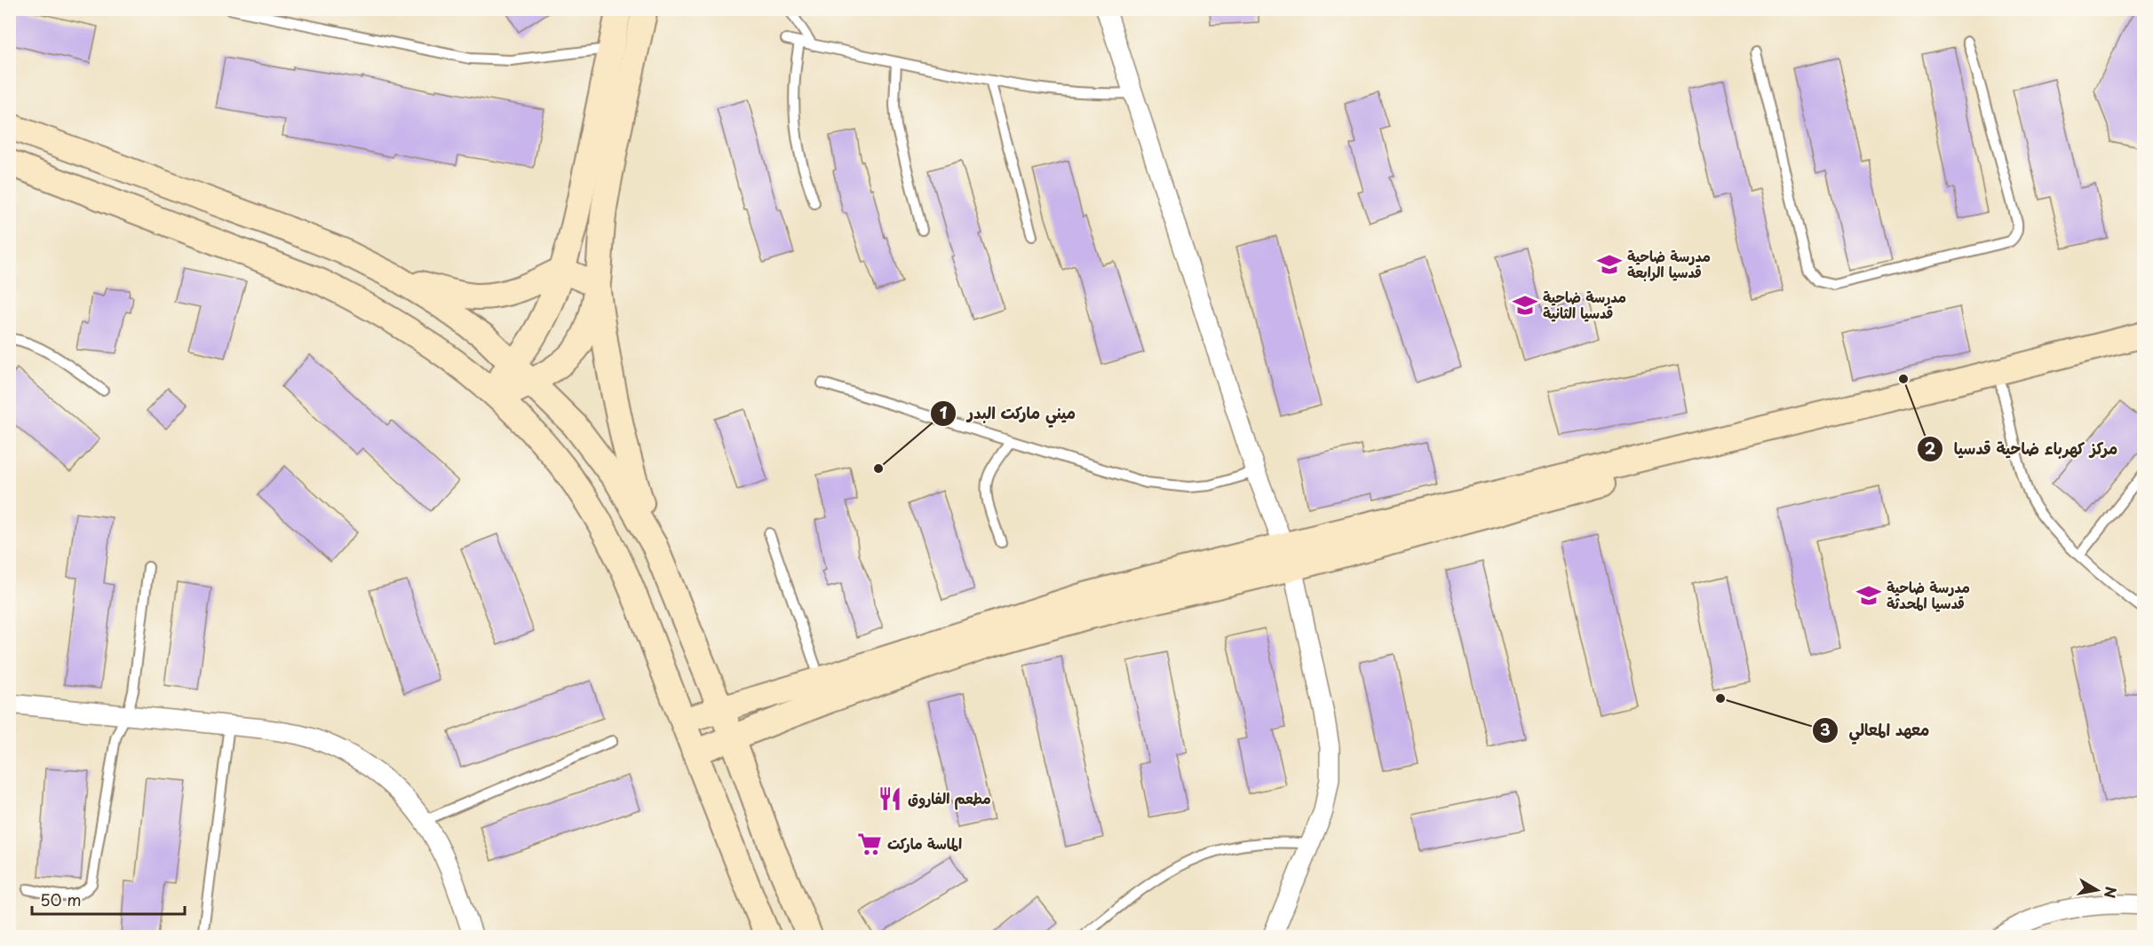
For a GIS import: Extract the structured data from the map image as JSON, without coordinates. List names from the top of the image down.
{
  "places": {
    "school or university": ["مدرسة ضاحية قدسيا الرابعة", "مدرسة ضاحية قدسيا الثانية", "مدرسة ضاحية قدسيا المحدثة"],
    "other": ["مركز كهرباء ضاحية قدسيا", "ميني ماركت البدر", "معهد المعالي"],
    "restaurant": ["مطعم الفاروق"],
    "supermarket": ["الماسة ماركت"]
  },
  "scale_bar": "50 m",
  "north": "right"
}
